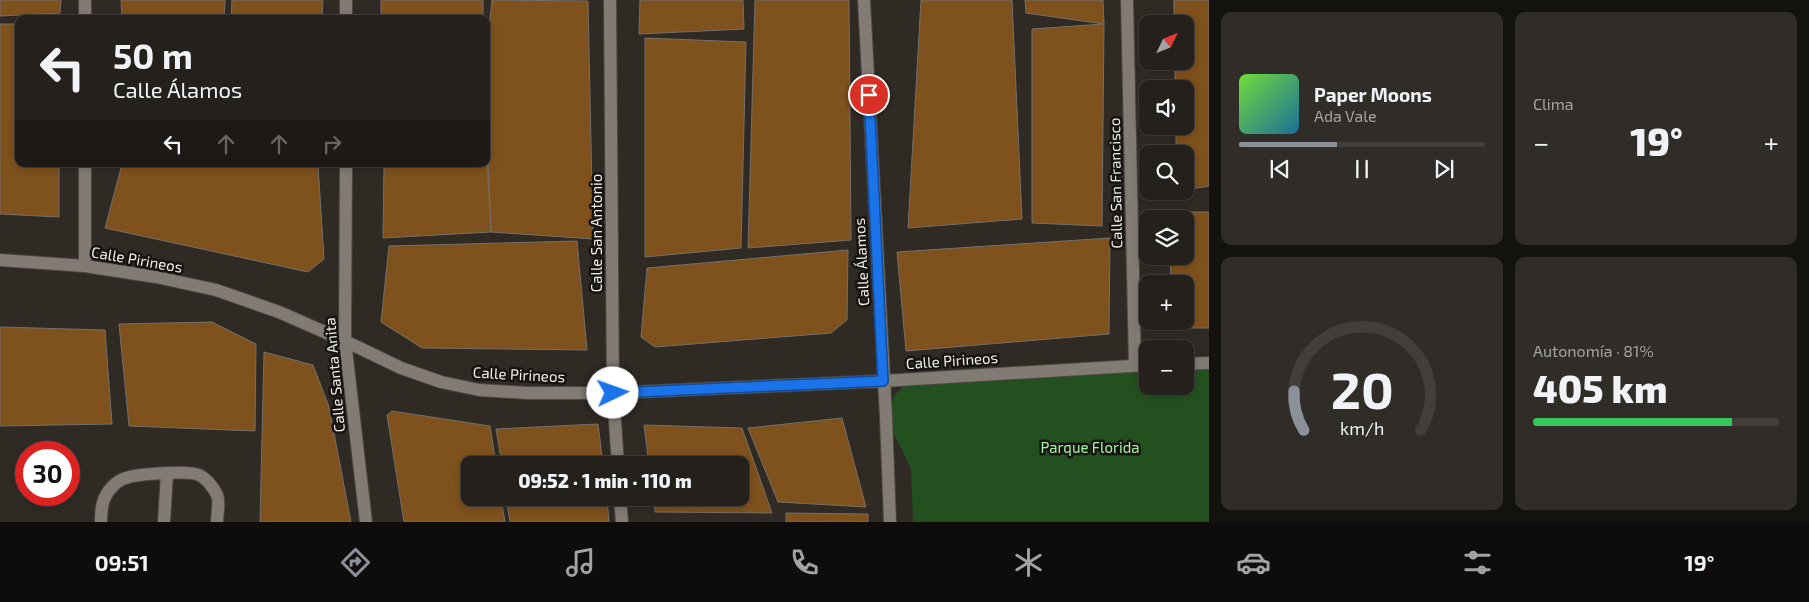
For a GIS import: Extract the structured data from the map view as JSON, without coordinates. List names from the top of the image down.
{
  "streets": {
    "street": [
      "Calle San Francisco",
      "Calle San Antonio",
      "Calle Pirineos",
      "Calle Álamos",
      "Calle Santa Anita"
    ]
  },
  "crossings": [
    ["Calle San Antonio", "Calle Pirineos"],
    ["Calle Pirineos", "Calle Álamos"],
    ["Calle Pirineos", "Calle Santa Anita"]
  ],
  "parks": ["Parque Florida"],
  "north": "top right",
  "page": {
    "tile": [
      "Clima",
      ["Autonomía · 81%", "405 km"]
    ],
    "map_buttons": ["+", "−"],
    "turn": ["50 m", "Calle Álamos"],
    "song": ["Paper Moons", "Ada Vale"],
    "heat": ["−", "19°", "+"],
    "limit": "30",
    "trip": "09:52 · 1 min · 110 m",
    "tabs": ["09:51", "19°"],
    "gauge": ["20", "km/h"]
  }
}
